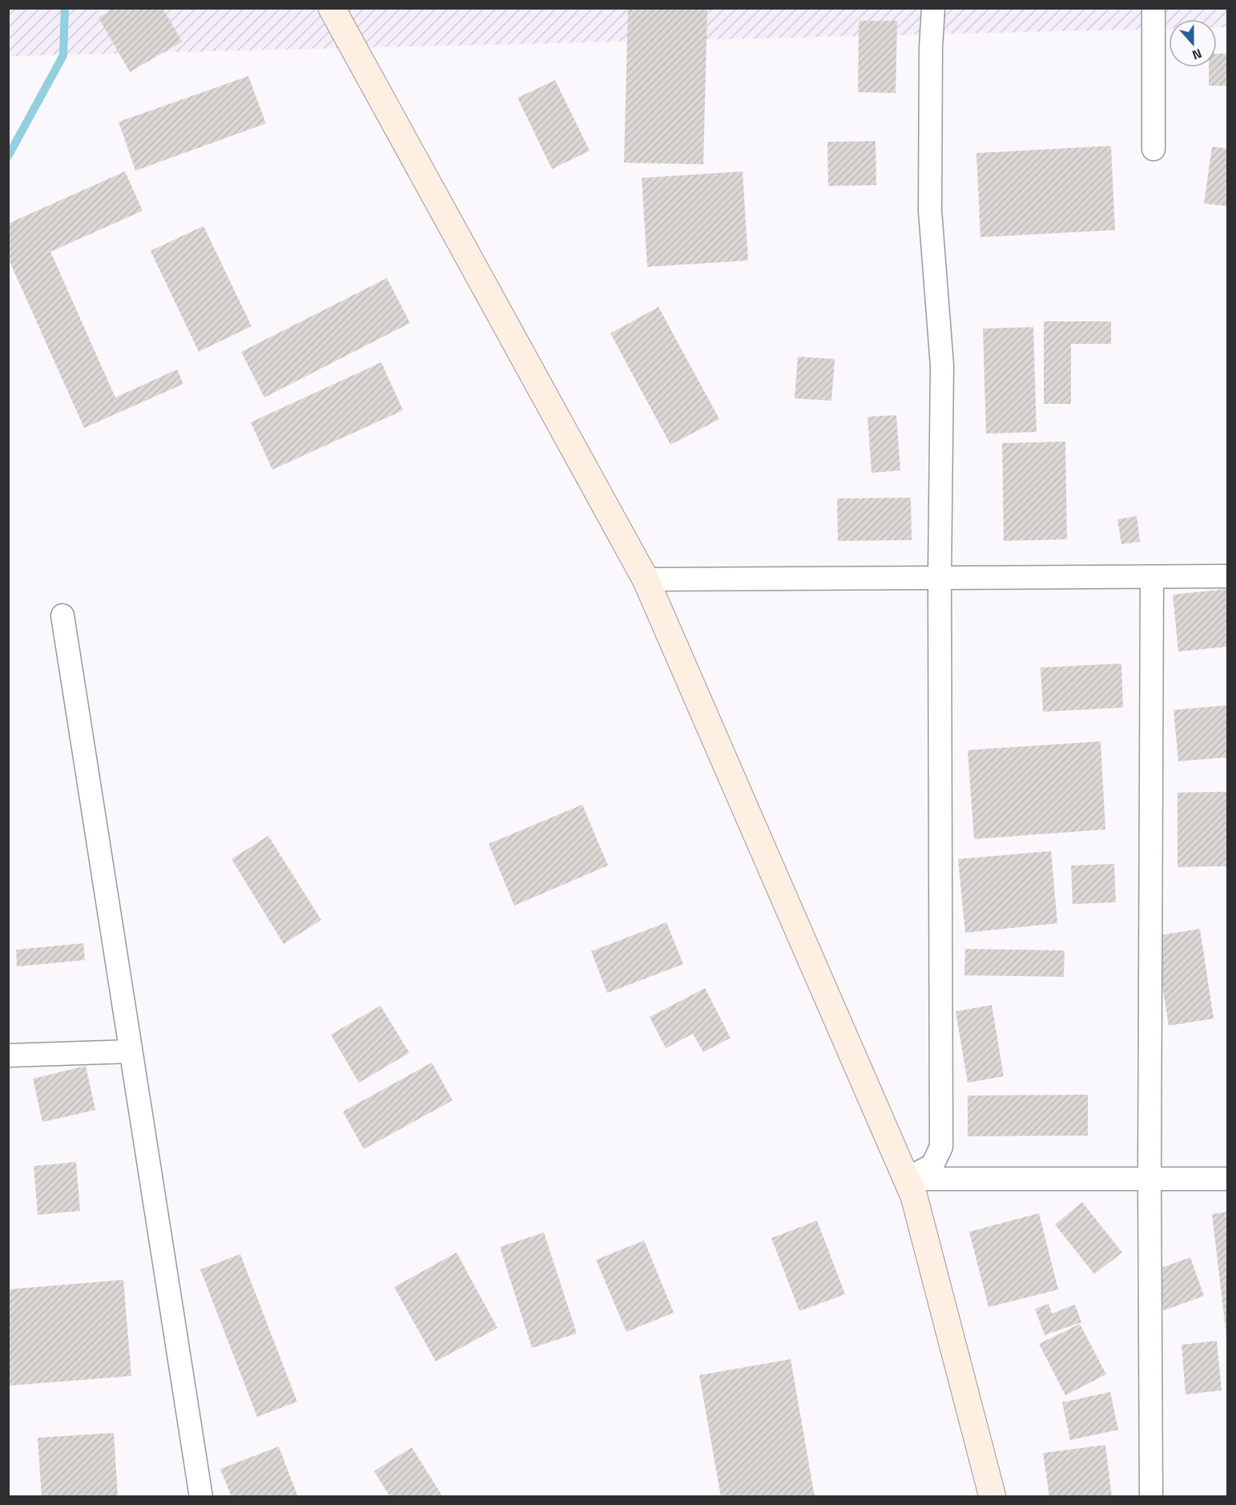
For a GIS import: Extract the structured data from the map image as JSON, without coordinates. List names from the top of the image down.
{
  "north": "bottom"
}
